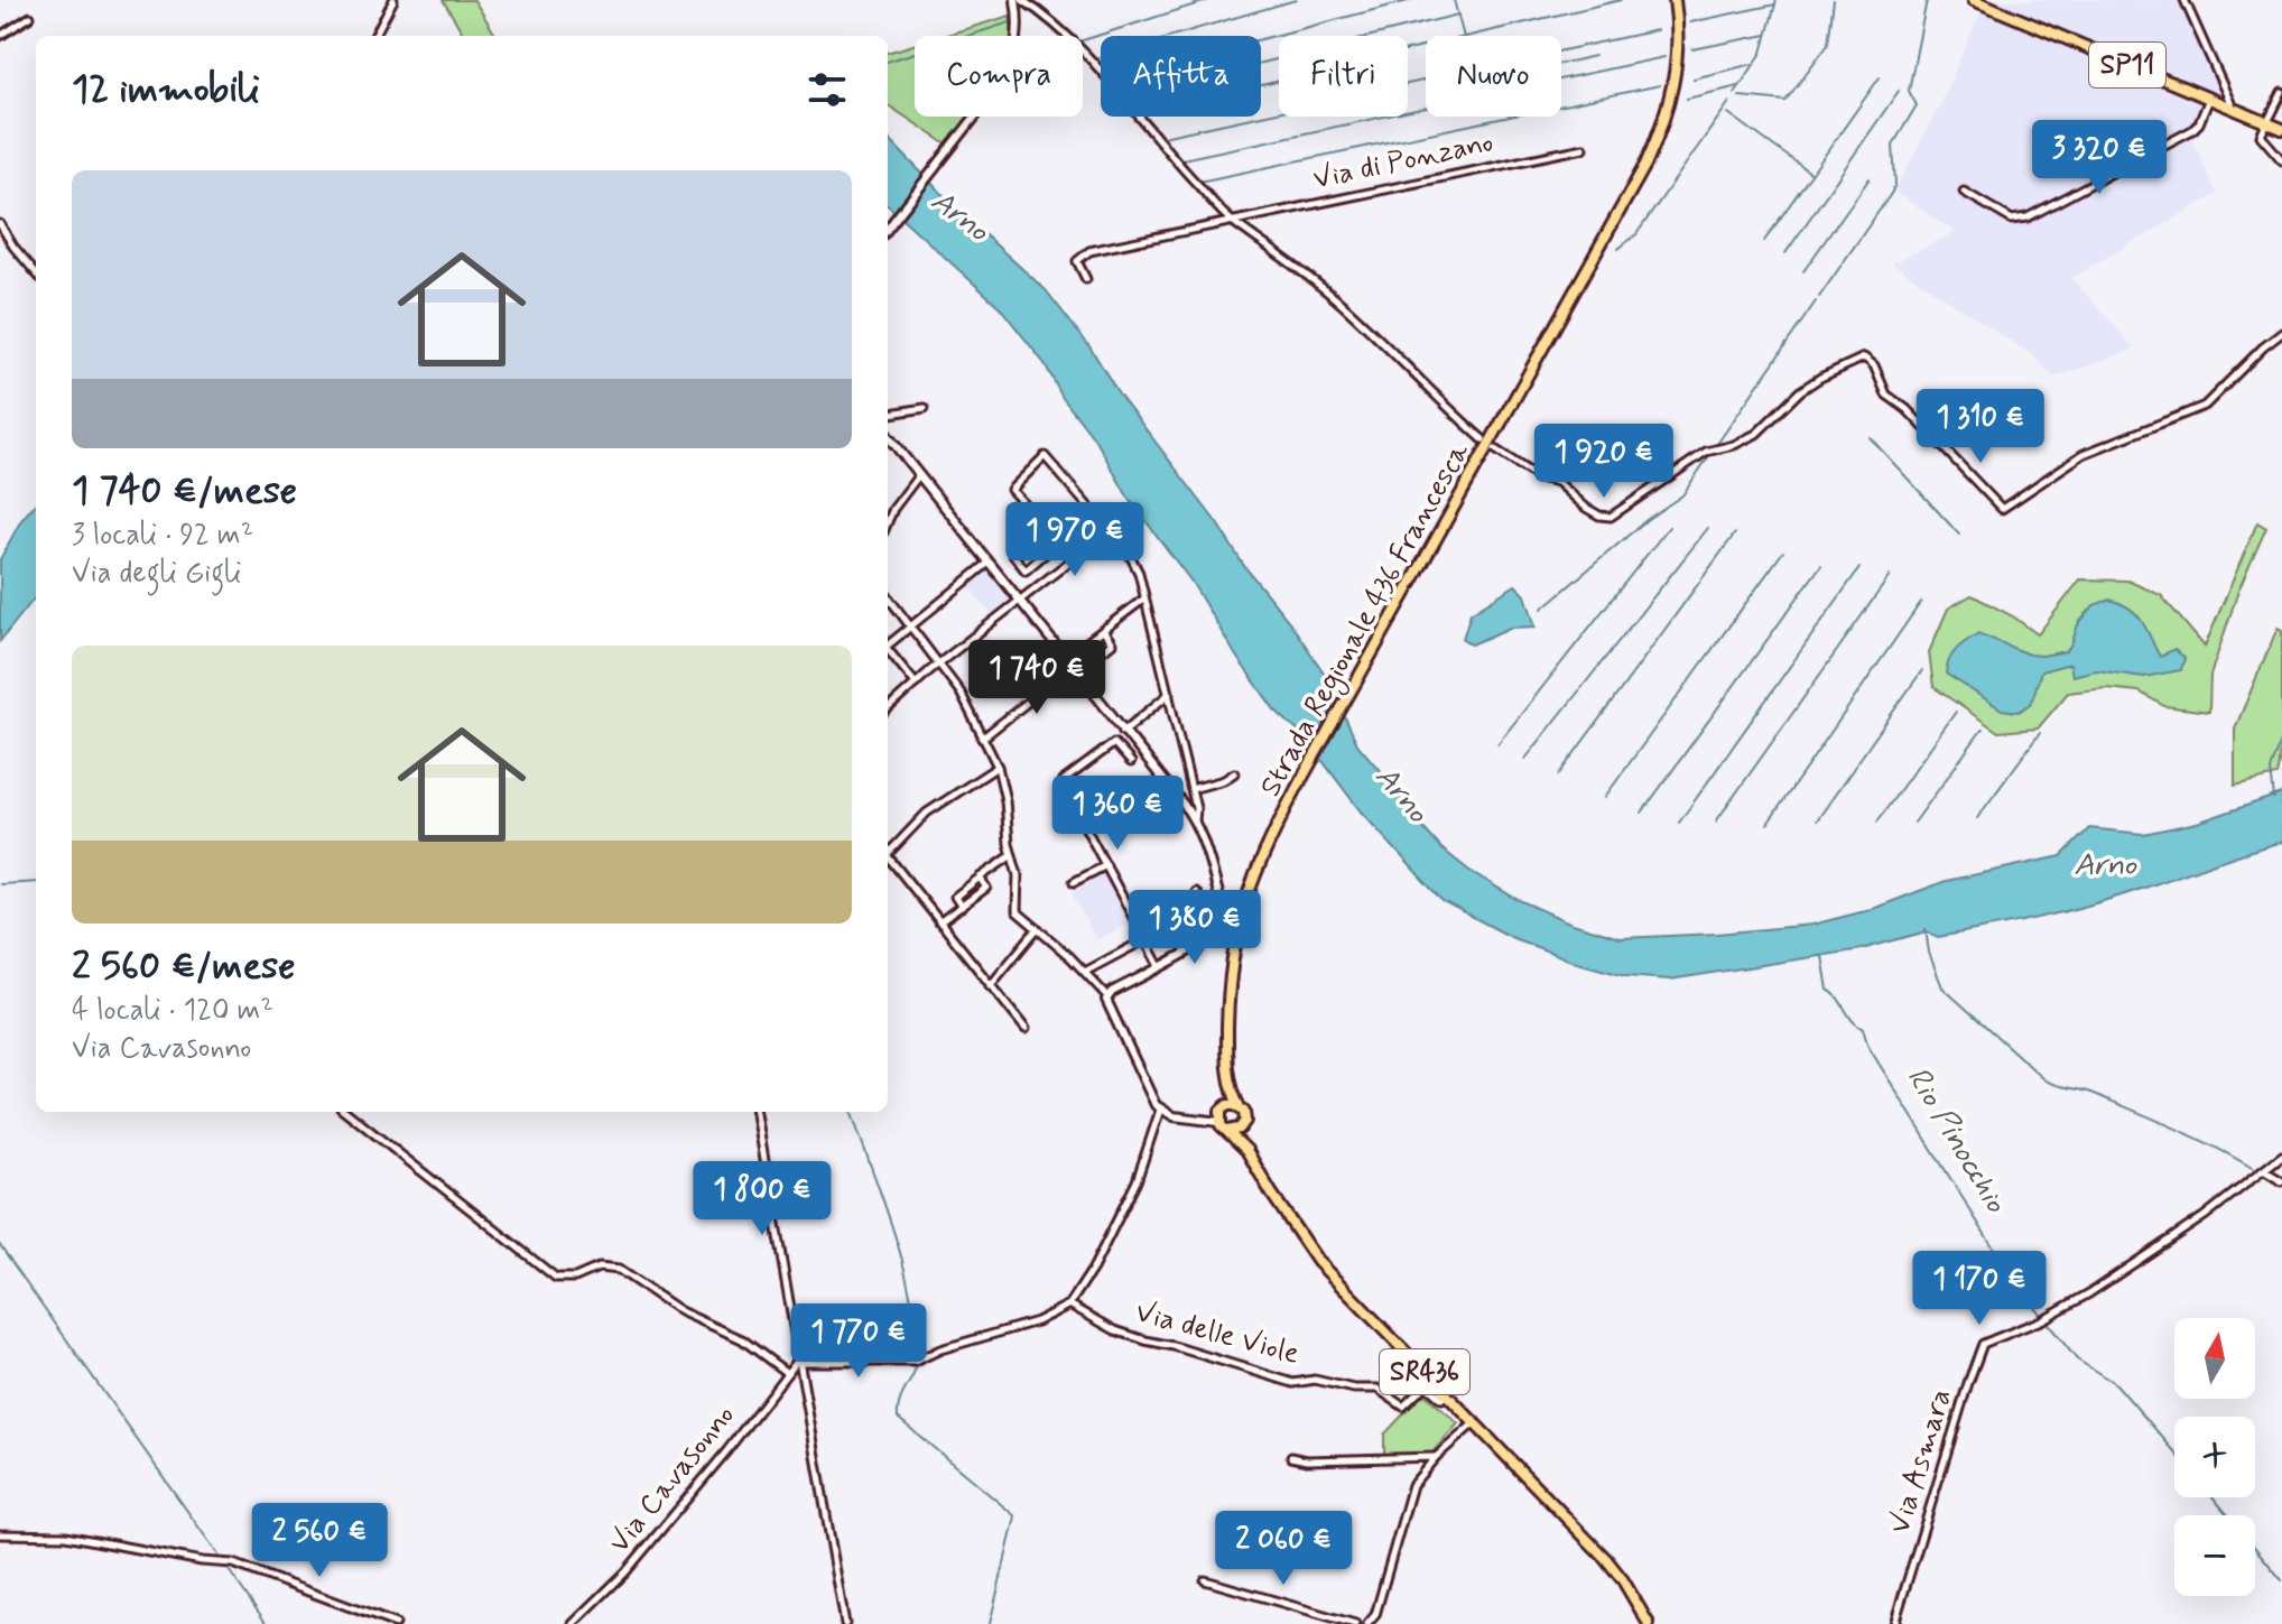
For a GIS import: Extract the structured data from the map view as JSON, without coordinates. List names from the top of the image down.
{
  "streets": {
    "main road": ["SP11", "Strada Regionale 436 Francesca", "SR436"],
    "street": [
      "Via di Ponzano",
      "Via delle Viole",
      "Via Asmara",
      "Via Cavasonno"
    ]
  },
  "crossings": [
    ["Strada Regionale 436 Francesca", "Via delle Viole"]
  ],
  "water": ["Arno", "Rio Pinocchio"],
  "north": "top",
  "page": {
    "chip": [
      "Compra",
      "Affitta",
      "Filtri",
      "Nuovo"
    ],
    "heading": "12 immobili",
    "price": [
      "3 320 €",
      "1 310 €",
      "1 920 €",
      "1 970 €",
      "1 740 €",
      "1 360 €",
      "1 380 €",
      "1 800 €",
      "1 170 €",
      "1 770 €",
      "2 560 €",
      "2 060 €"
    ],
    "list": [
      {
        "name": "1 740 €/mese",
        "note": "3 locali · 92 m² · Via degli Gigli"
      },
      {
        "name": "2 560 €/mese",
        "note": "4 locali · 120 m² · Via Cavasonno"
      }
    ],
    "map_buttons": ["+", "−"]
  }
}
